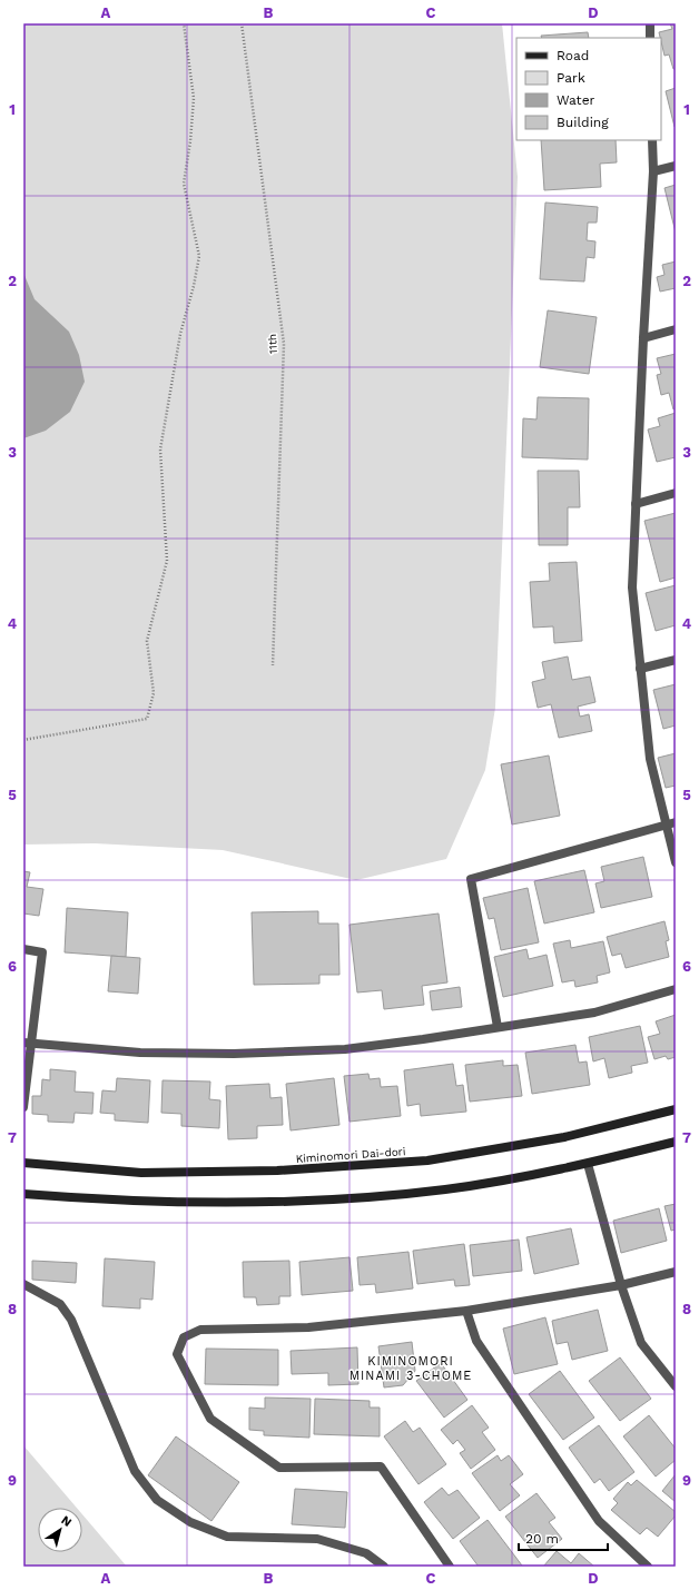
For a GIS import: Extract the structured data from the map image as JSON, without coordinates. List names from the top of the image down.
{
  "streets": {
    "street": ["Kiminomori Dai-dori"],
    "path": ["11th"]
  },
  "districts": ["KIMINOMORI MINAMI 3-CHOME"],
  "legend": [
    "Road",
    "Park",
    "Water",
    "Building"
  ],
  "scale_bar": "20 m",
  "north": "top right",
  "grid": {
    "columns": [
      "A",
      "B",
      "C",
      "D"
    ],
    "rows": [
      "1",
      "2",
      "3",
      "4",
      "5",
      "6",
      "7",
      "8",
      "9"
    ]
  }
}
